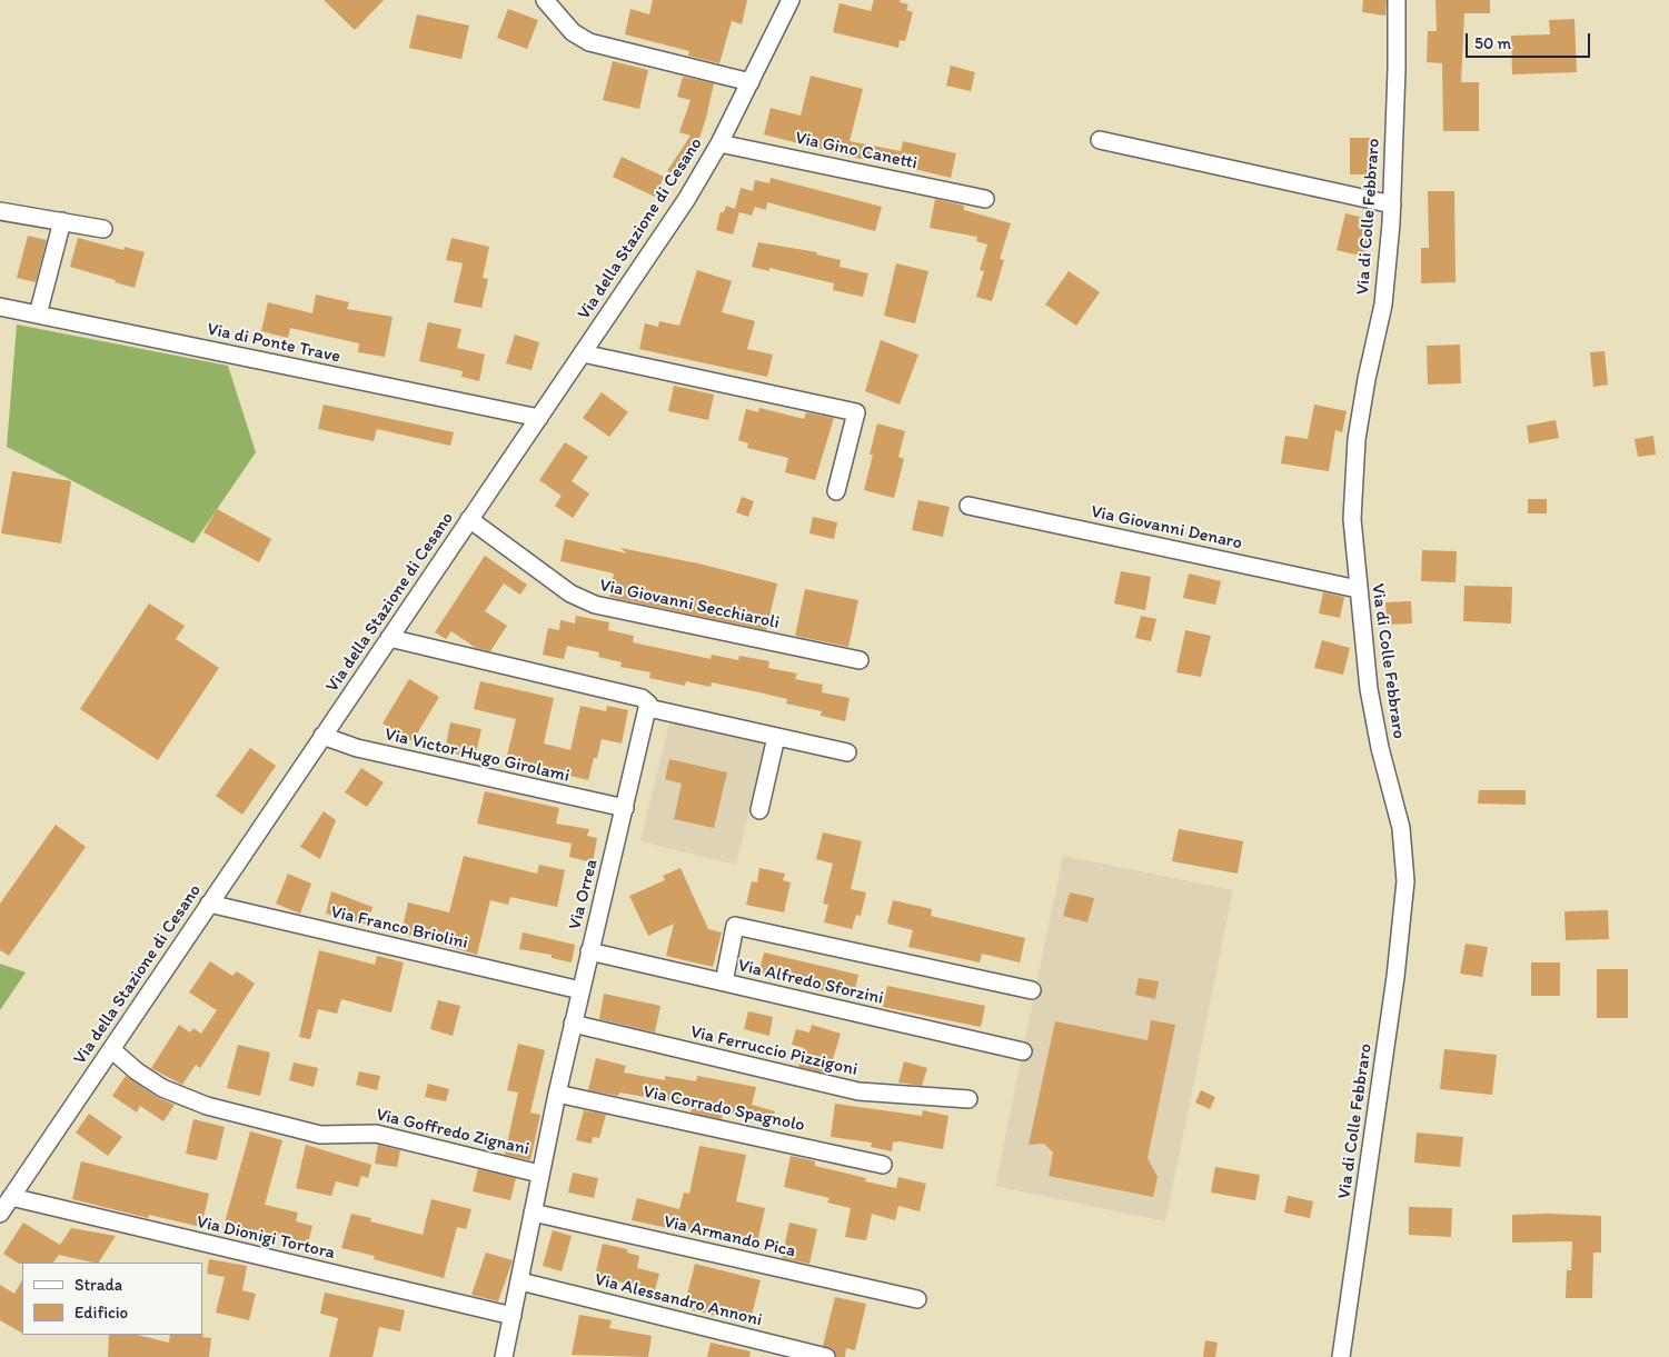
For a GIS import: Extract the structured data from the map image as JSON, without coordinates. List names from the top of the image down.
{
  "streets": {
    "street": [
      "Via Gino Canetti",
      "Via di Colle Febbraro",
      "Via della Stazione di Cesano",
      "Via di Ponte Trave",
      "Via Giovanni Denaro",
      "Via Giovanni Secchiaroli",
      "Via Victor Hugo Girolami",
      "Via Orrea",
      "Via Franco Briolini",
      "Via Alfredo Sforzini",
      "Via Ferruccio Pizzigoni",
      "Via Corrado Spagnolo",
      "Via Goffredo Zignani",
      "Via Armando Pica",
      "Via Dionigi Tortora",
      "Via Alessandro Annoni"
    ]
  },
  "crossings": [
    ["Via Gino Canetti", "Via della Stazione di Cesano"],
    ["Via di Colle Febbraro", "Via Giovanni Denaro"],
    ["Via della Stazione di Cesano", "Via di Ponte Trave"],
    ["Via della Stazione di Cesano", "Via Giovanni Secchiaroli"],
    ["Via della Stazione di Cesano", "Via Victor Hugo Girolami"],
    ["Via della Stazione di Cesano", "Via Franco Briolini"],
    ["Via della Stazione di Cesano", "Via Goffredo Zignani"],
    ["Via della Stazione di Cesano", "Via Dionigi Tortora"],
    ["Via Victor Hugo Girolami", "Via Orrea"],
    ["Via Orrea", "Via Franco Briolini"],
    ["Via Orrea", "Via Alfredo Sforzini"],
    ["Via Orrea", "Via Ferruccio Pizzigoni"],
    ["Via Orrea", "Via Corrado Spagnolo"],
    ["Via Orrea", "Via Goffredo Zignani"],
    ["Via Orrea", "Via Armando Pica"],
    ["Via Orrea", "Via Dionigi Tortora"],
    ["Via Orrea", "Via Alessandro Annoni"]
  ],
  "legend": ["Strada", "Edificio"],
  "scale_bar": "50 m"
}
